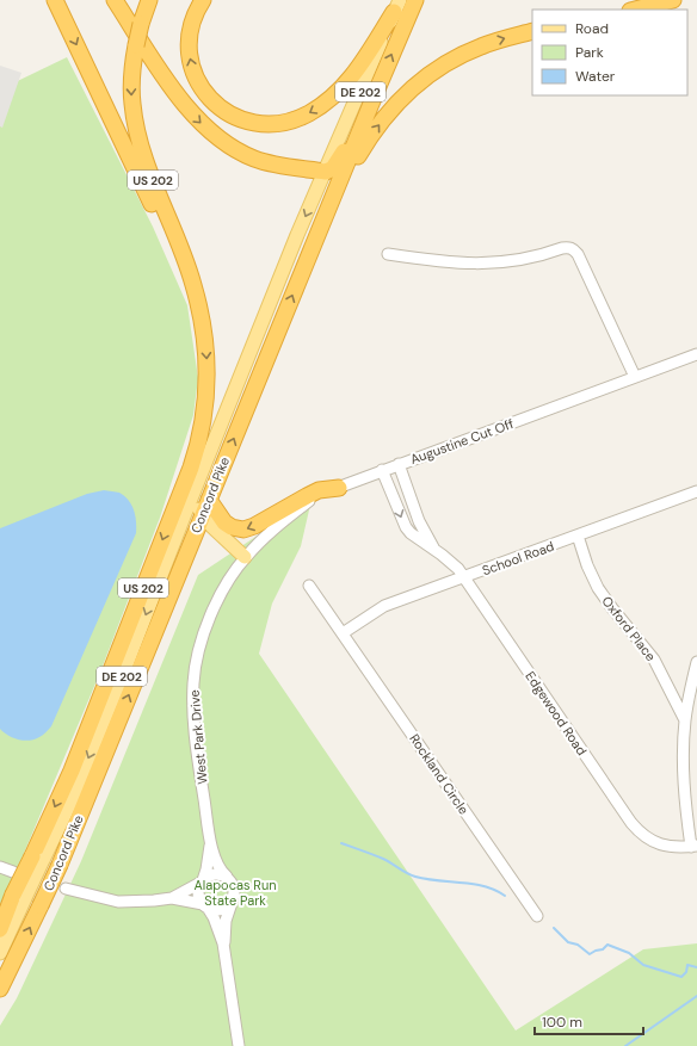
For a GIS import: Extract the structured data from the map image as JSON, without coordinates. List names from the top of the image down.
{
  "streets": {
    "highway": ["DE 202", "US 202", "Concord Pike"],
    "street": [
      "Augustine Cut Off",
      "School Road",
      "Oxford Place",
      "Edgewood Road",
      "West Park Drive",
      "Rockland Circle"
    ]
  },
  "crossings": [
    ["US 202", "Concord Pike"],
    ["Augustine Cut Off", "Edgewood Road"],
    ["Augustine Cut Off", "West Park Drive"],
    ["School Road", "Oxford Place"],
    ["School Road", "Edgewood Road"],
    ["School Road", "Rockland Circle"]
  ],
  "parks": ["Alapocas Run State Park"],
  "legend": ["Road", "Park", "Water"],
  "scale_bar": "100 m"
}
